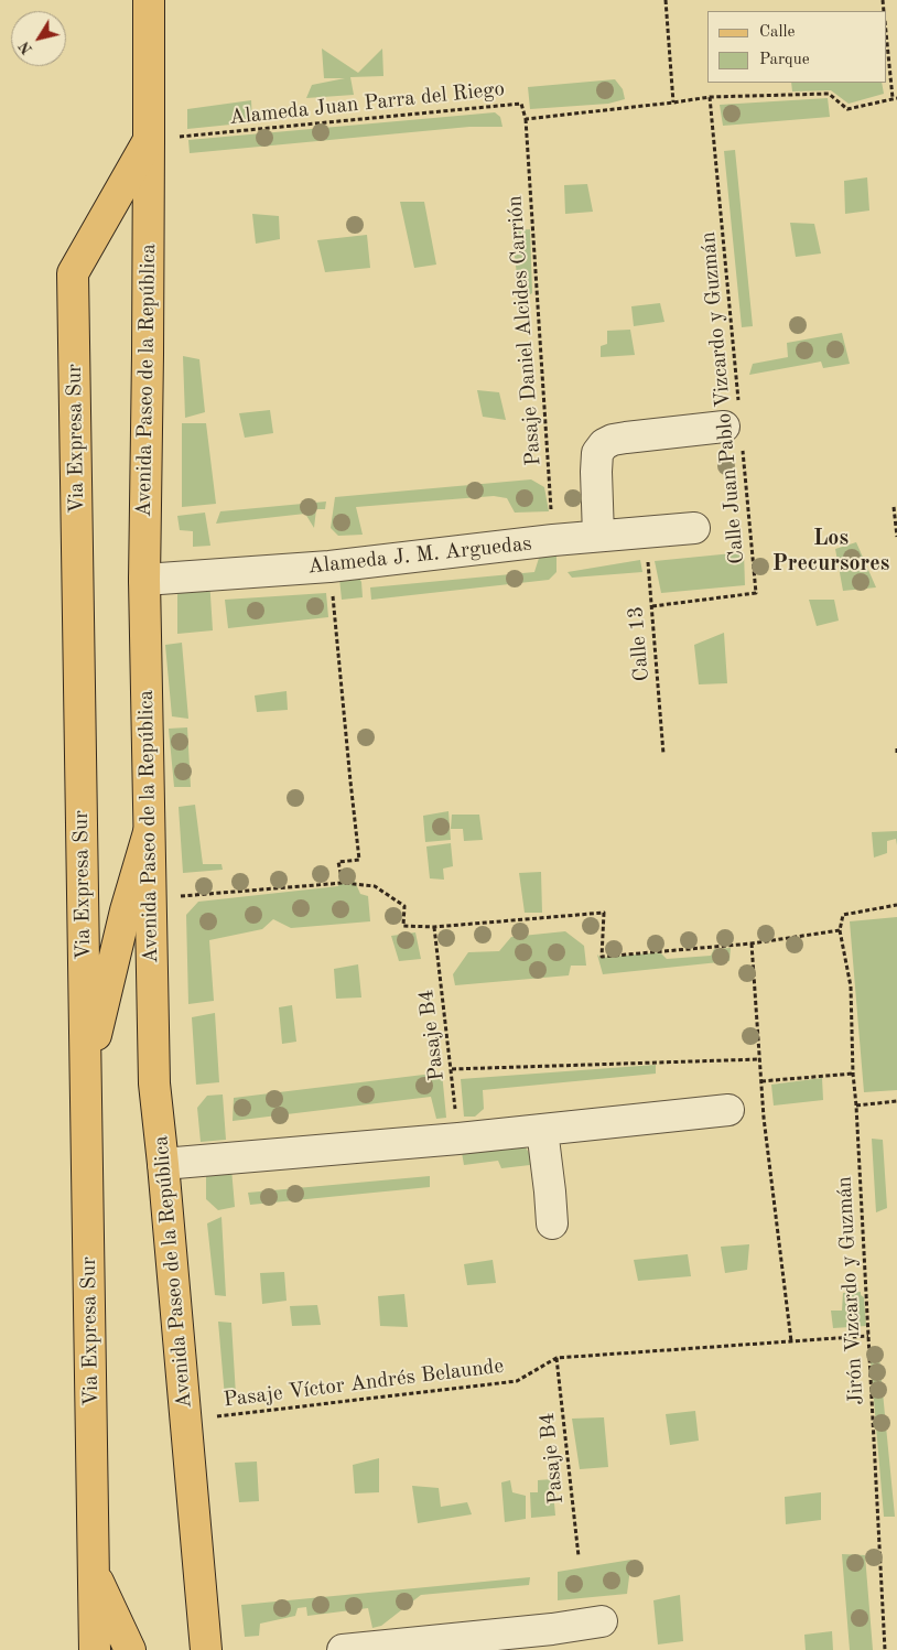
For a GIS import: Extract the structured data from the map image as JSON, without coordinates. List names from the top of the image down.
{
  "streets": {
    "main road": ["Avenida Paseo de la República", "Via Expresa Sur"],
    "street": ["Alameda J. M. Arguedas"],
    "path": [
      "Alameda Juan Parra del Riego",
      "Pasaje Daniel Alcides Carrión",
      "Calle Juan Pablo Vizcardo y Guzmán",
      "Calle 13",
      "Pasaje B4",
      "Jirón Vizcardo y Guzmán",
      "Pasaje Víctor Andrés Belaunde"
    ]
  },
  "crossings": [
    ["Alameda Juan Parra del Riego", "Pasaje Daniel Alcides Carrión"],
    ["Alameda Juan Parra del Riego", "Avenida Paseo de la República"],
    ["Alameda Juan Parra del Riego", "Calle Juan Pablo Vizcardo y Guzmán"],
    ["Alameda Juan Parra del Riego", "Via Expresa Sur"],
    ["Pasaje Daniel Alcides Carrión", "Alameda J. M. Arguedas"],
    ["Avenida Paseo de la República", "Via Expresa Sur"],
    ["Avenida Paseo de la República", "Alameda J. M. Arguedas"],
    ["Avenida Paseo de la República", "Pasaje Víctor Andrés Belaunde"],
    ["Calle Juan Pablo Vizcardo y Guzmán", "Calle 13"],
    ["Alameda J. M. Arguedas", "Calle 13"],
    ["Pasaje B4", "Pasaje Víctor Andrés Belaunde"],
    ["Jirón Vizcardo y Guzmán", "Pasaje Víctor Andrés Belaunde"]
  ],
  "districts": ["Los Precursores"],
  "legend": ["Calle", "Parque"],
  "north": "bottom left"
}
